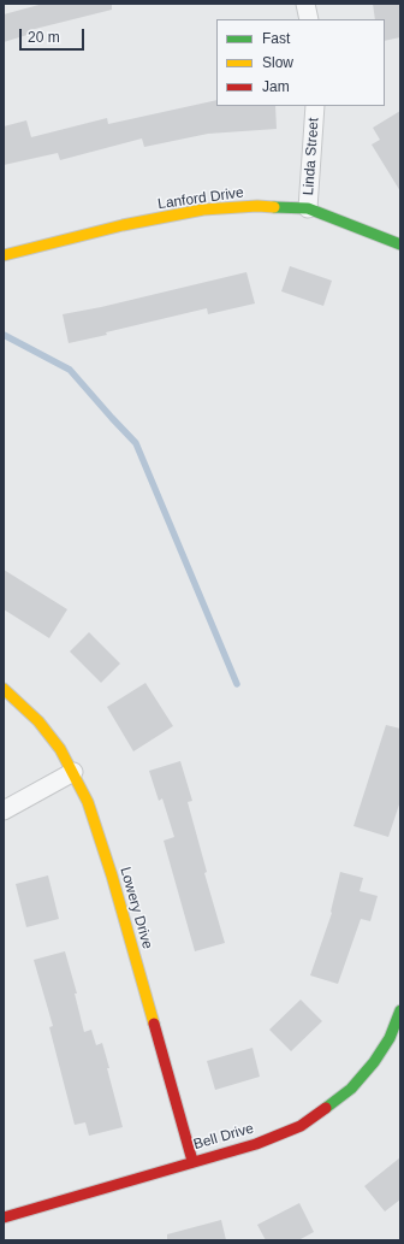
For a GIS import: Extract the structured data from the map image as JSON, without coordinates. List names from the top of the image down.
{
  "streets": {
    "street": [
      "Linda Street",
      "Lanford Drive",
      "Lowery Drive",
      "Bell Drive"
    ]
  },
  "crossings": [
    ["Linda Street", "Lanford Drive"],
    ["Lowery Drive", "Bell Drive"]
  ],
  "legend": ["Fast", "Slow", "Jam"],
  "scale_bar": "20 m"
}
